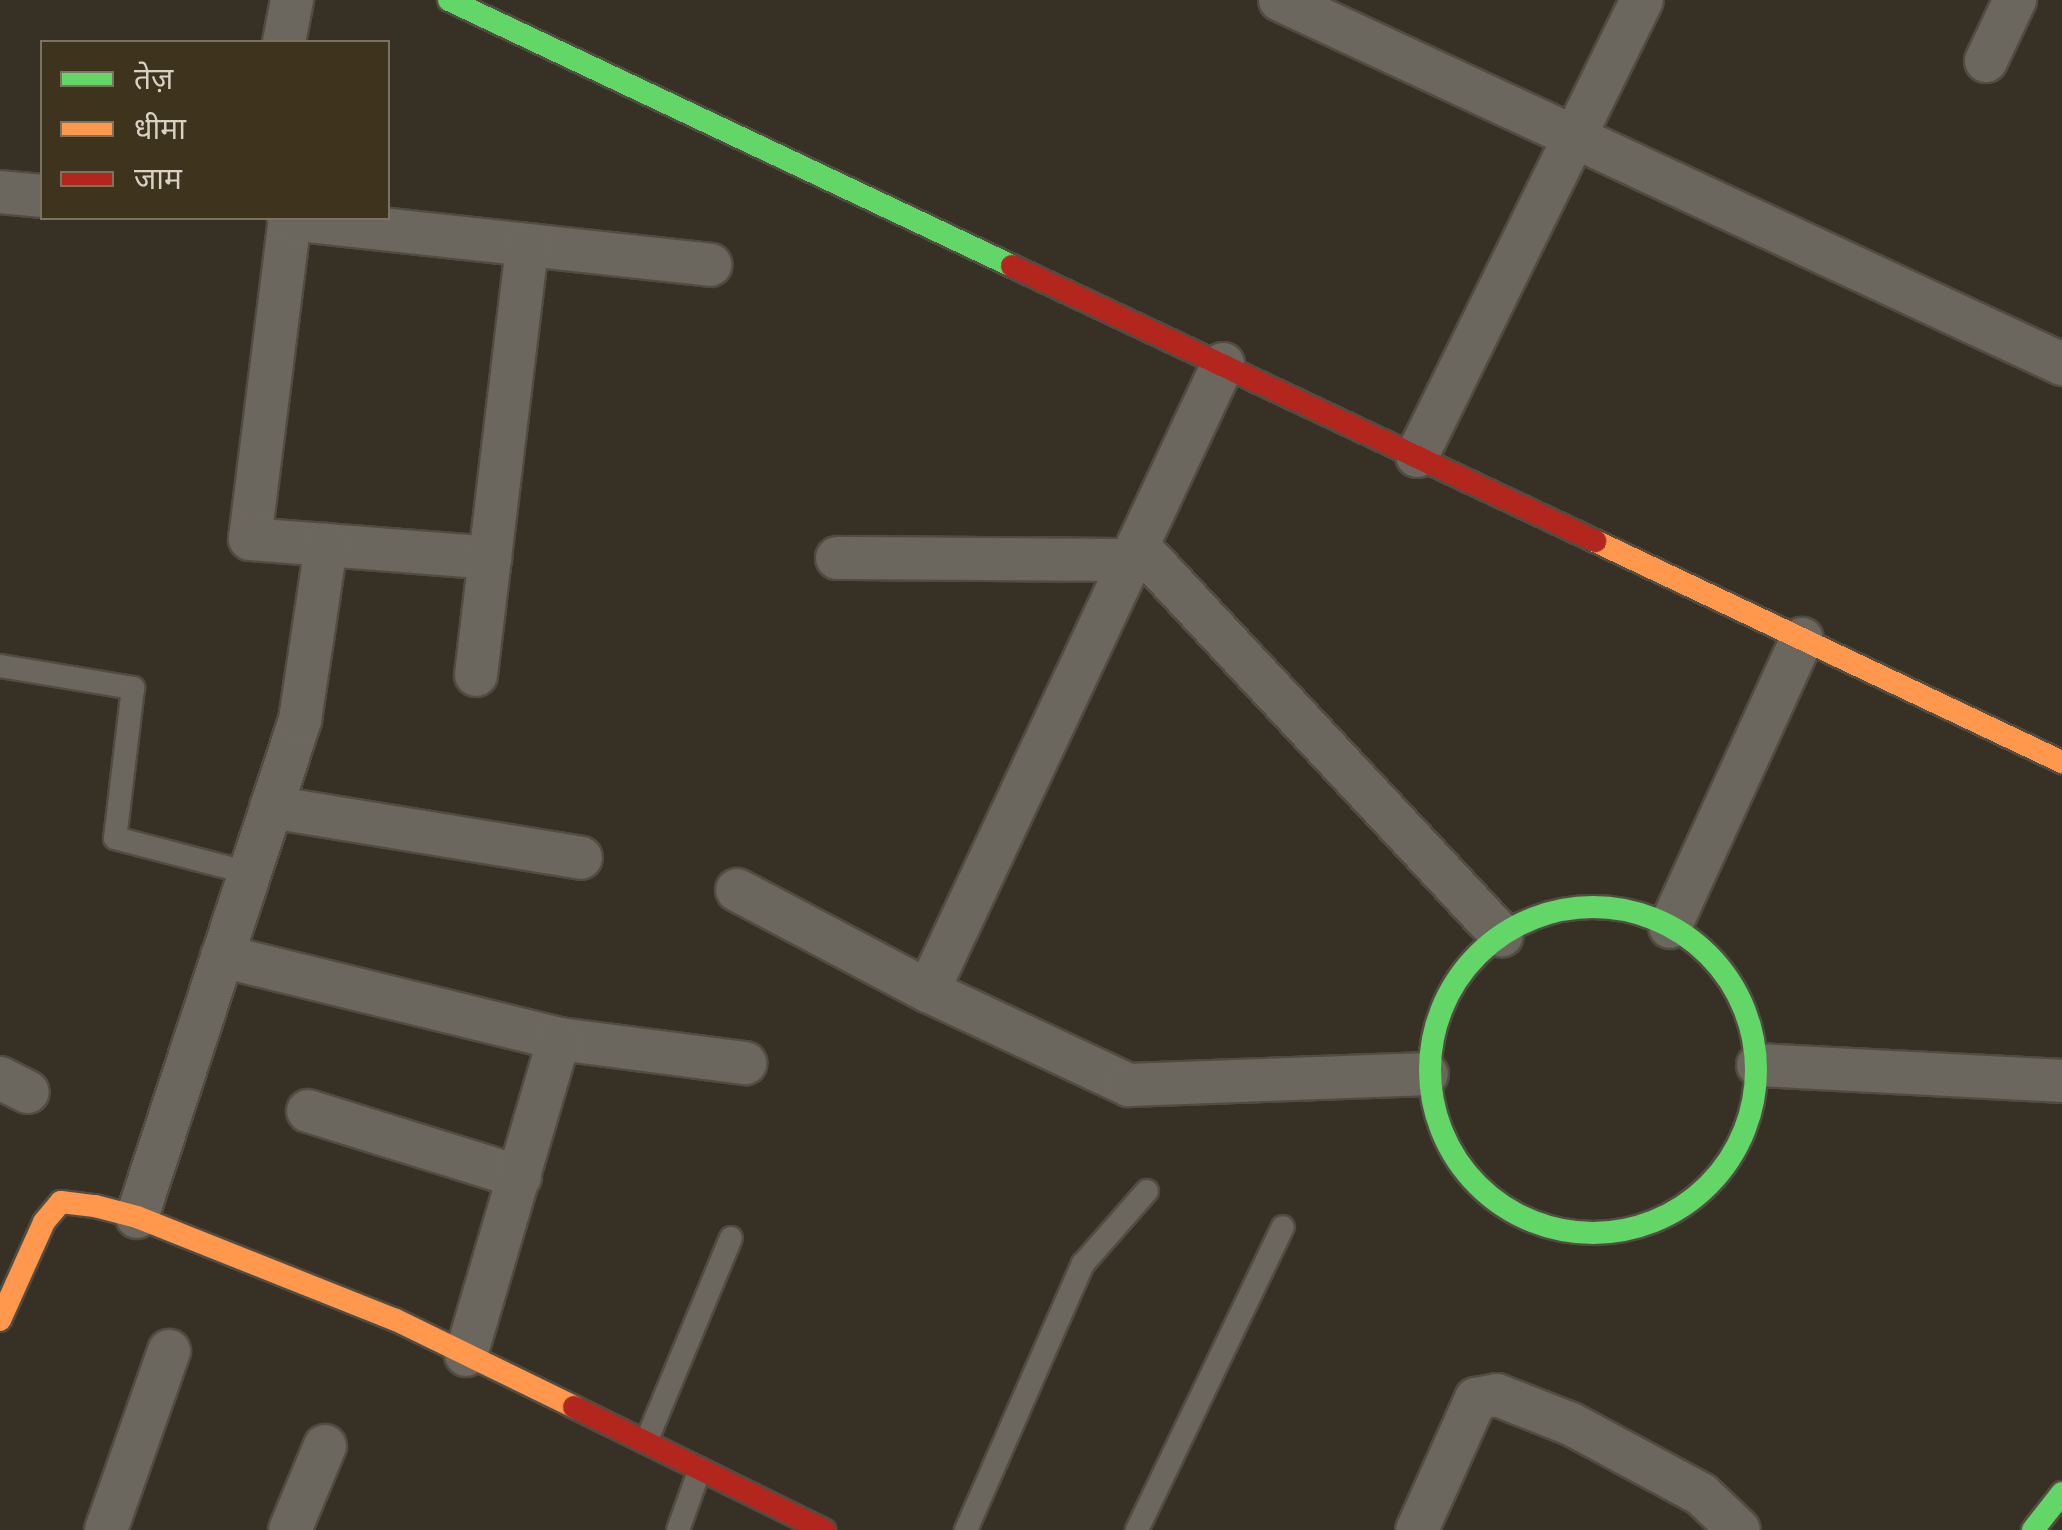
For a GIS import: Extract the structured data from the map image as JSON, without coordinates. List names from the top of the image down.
{
  "legend": ["तेज़", "धीमा", "जाम"]
}
